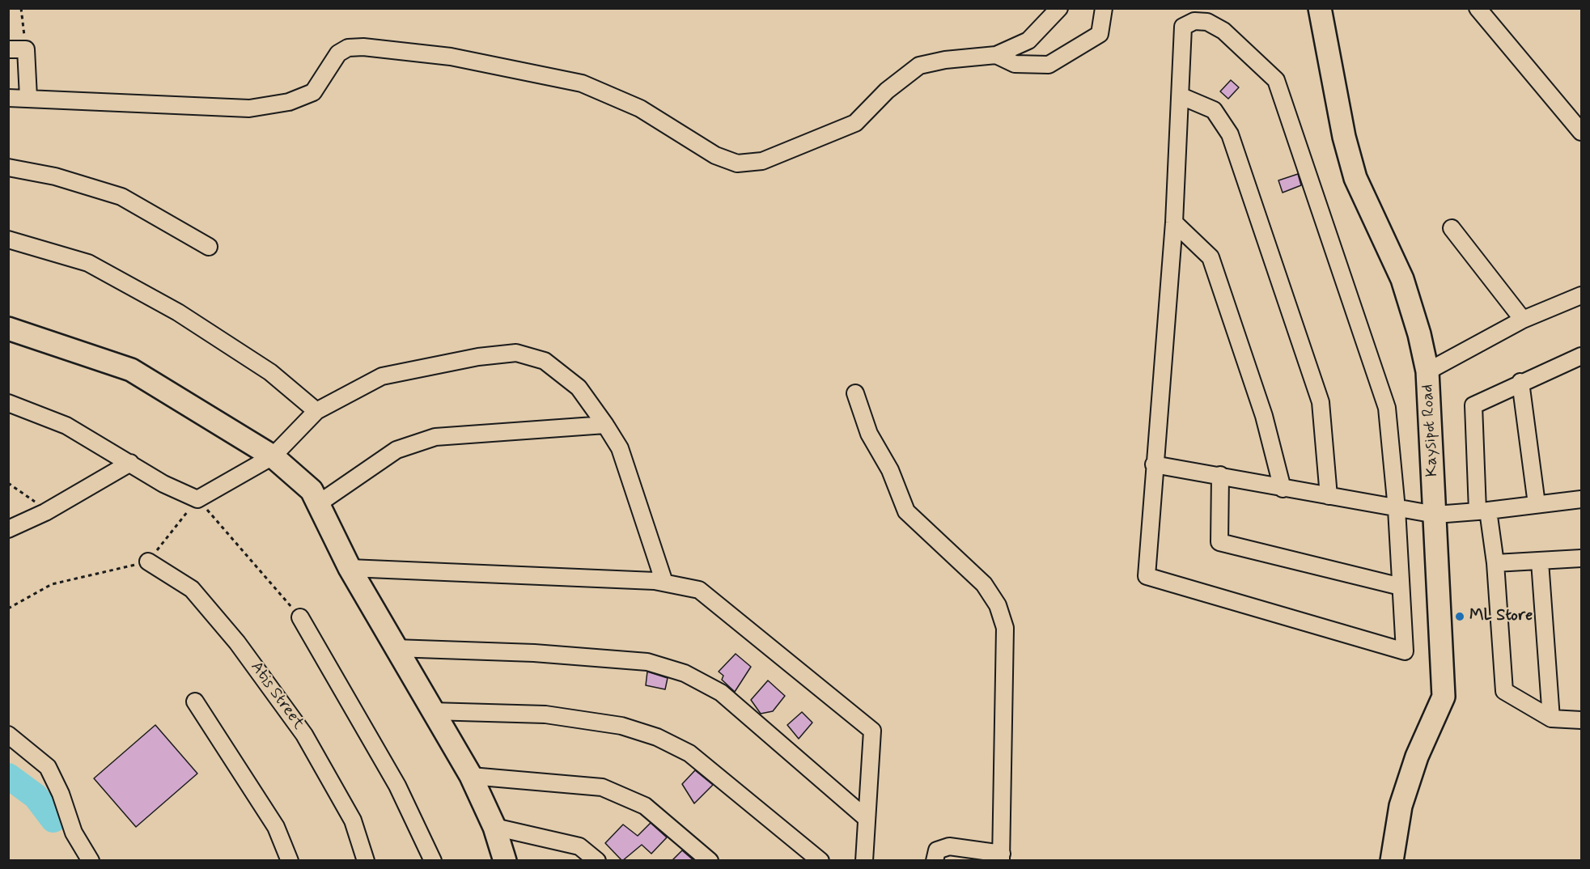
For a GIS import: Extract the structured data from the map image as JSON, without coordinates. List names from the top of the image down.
{
  "streets": {
    "street": ["Kaysipot Road", "Atis Street"]
  },
  "places": ["ML Store"]
}
